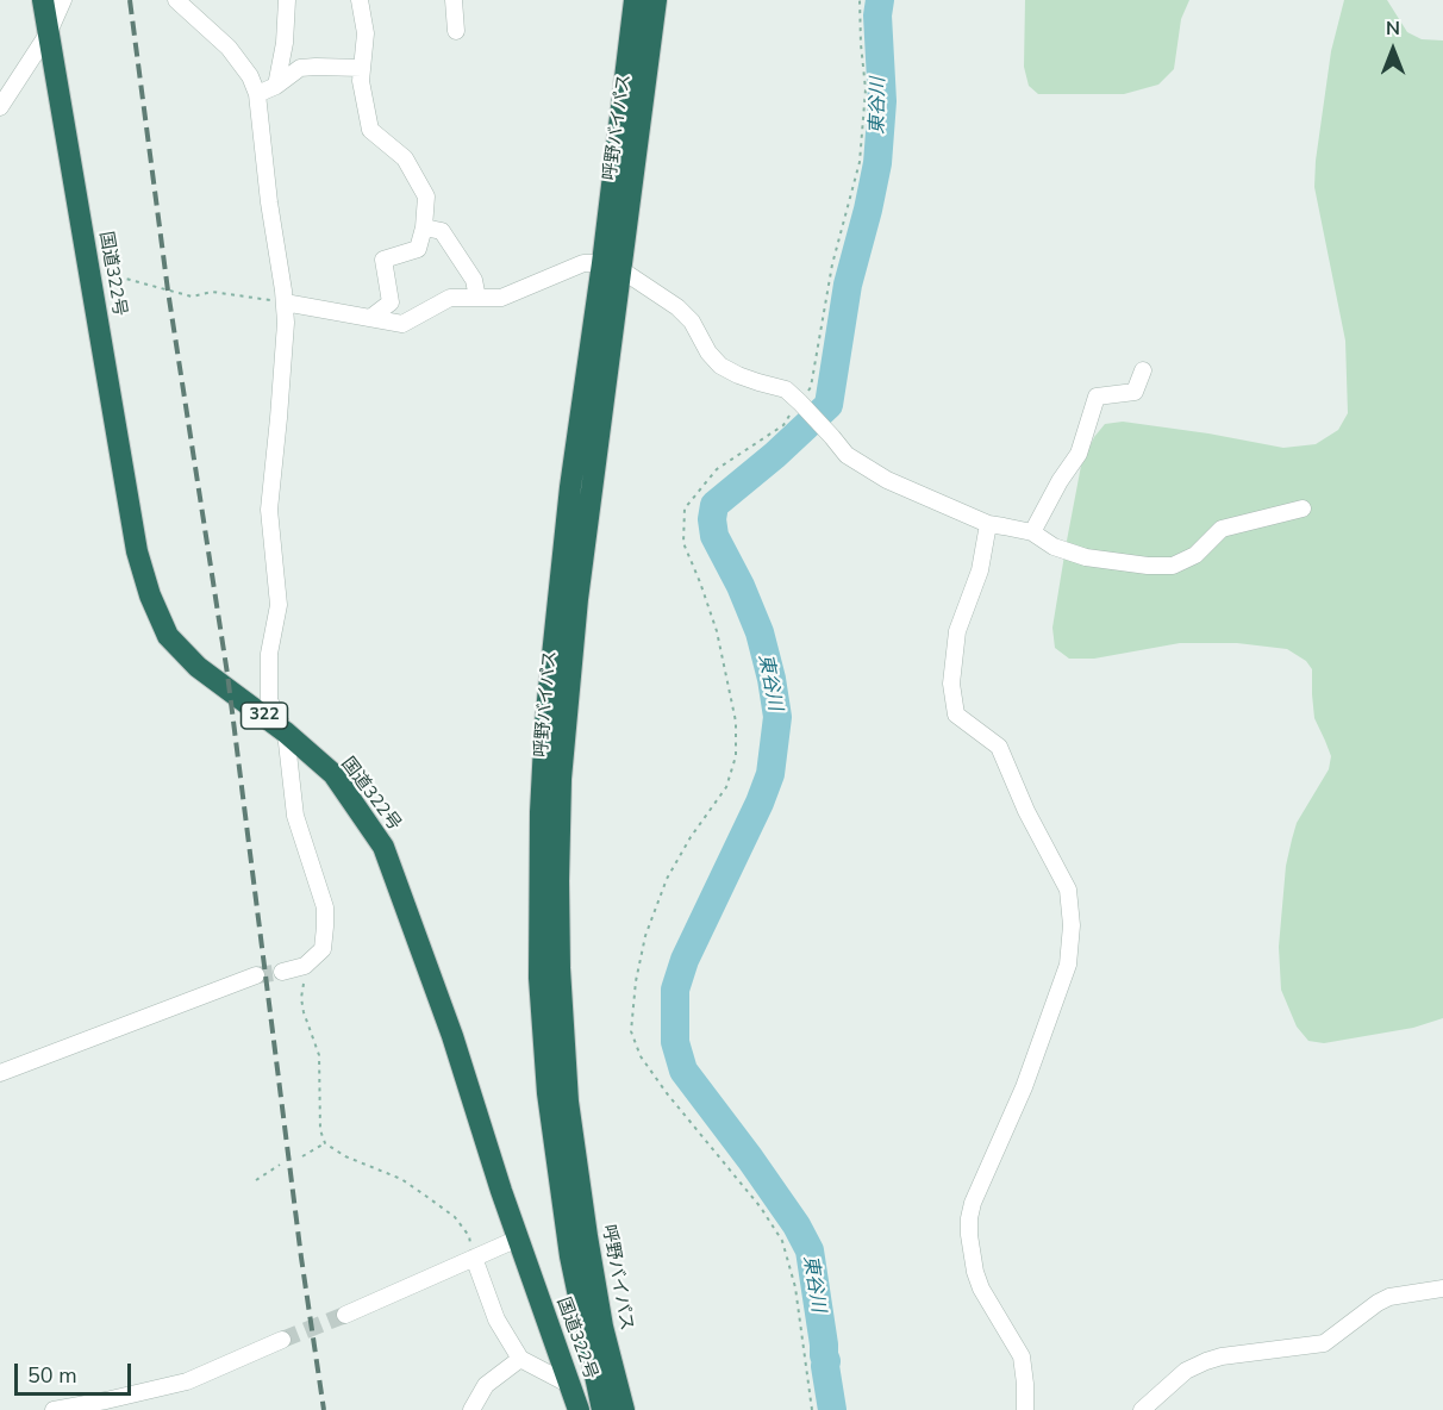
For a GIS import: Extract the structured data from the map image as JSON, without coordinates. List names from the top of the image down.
{
  "streets": {
    "highway": ["呼野バイパス", "国道322号", "322"]
  },
  "water": ["東谷川"],
  "scale_bar": "50 m",
  "north": "top"
}
